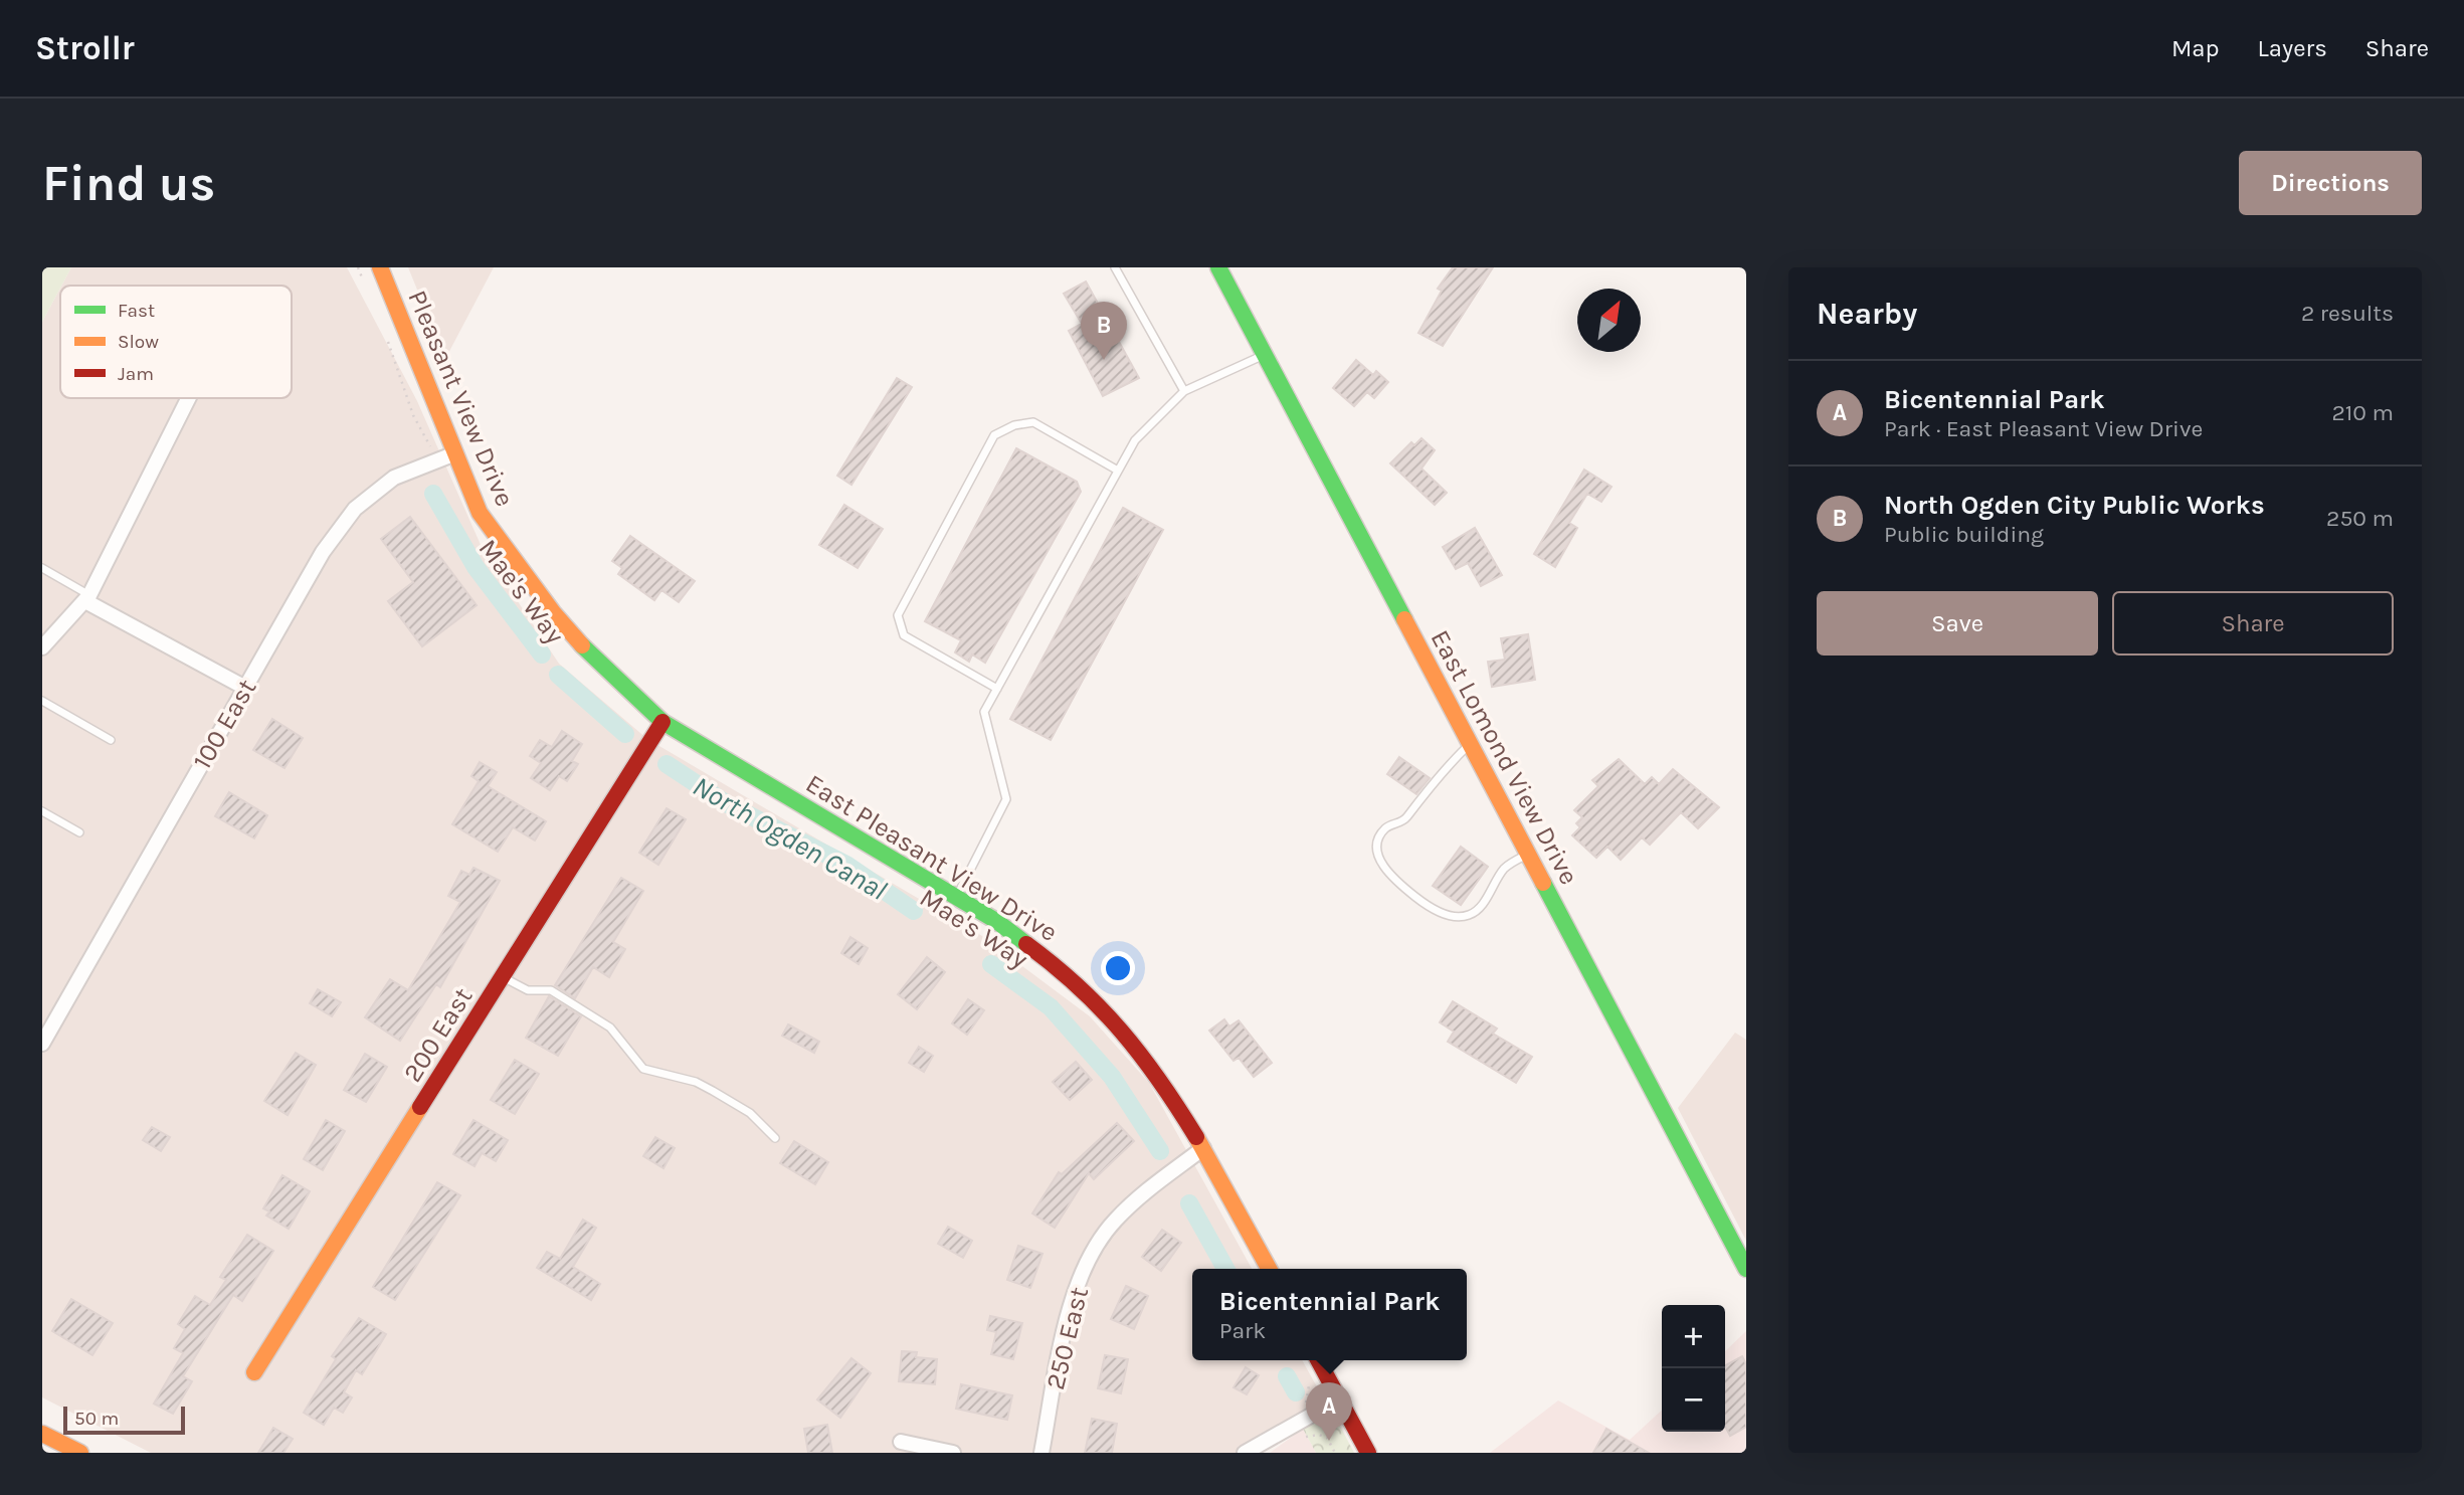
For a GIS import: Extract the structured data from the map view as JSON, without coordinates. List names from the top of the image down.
{
  "streets": {
    "street": [
      "Pleasant View Drive",
      "100 East",
      "East Lomond View Drive",
      "East Pleasant View Drive",
      "200 East",
      "250 East"
    ]
  },
  "crossings": [
    ["Pleasant View Drive", "100 East"],
    ["Pleasant View Drive", "East Pleasant View Drive"],
    ["East Pleasant View Drive", "200 East"],
    ["East Pleasant View Drive", "250 East"]
  ],
  "water": ["North Ogden Canal"],
  "legend": ["Fast", "Slow", "Jam"],
  "scale_bar": "50 m",
  "north": "top right",
  "page": {
    "header": "Strollr",
    "nav": ["Map", "Layers", "Share"],
    "buttons": [
      "Directions",
      ["Save", "Share"]
    ],
    "title": "Find us",
    "heading": ["Nearby", "2 results"],
    "pins": ["B", "A"],
    "list": [
      {
        "mark": "A",
        "name": "Bicentennial Park",
        "note": "Park · East Pleasant View Drive",
        "value": "210 m"
      },
      {
        "mark": "B",
        "name": "North Ogden City Public Works",
        "note": "Public building",
        "value": "250 m"
      }
    ],
    "popup": ["Bicentennial Park", "Park"],
    "map_buttons": ["+", "−"],
    "scale": "50 m"
  }
}
